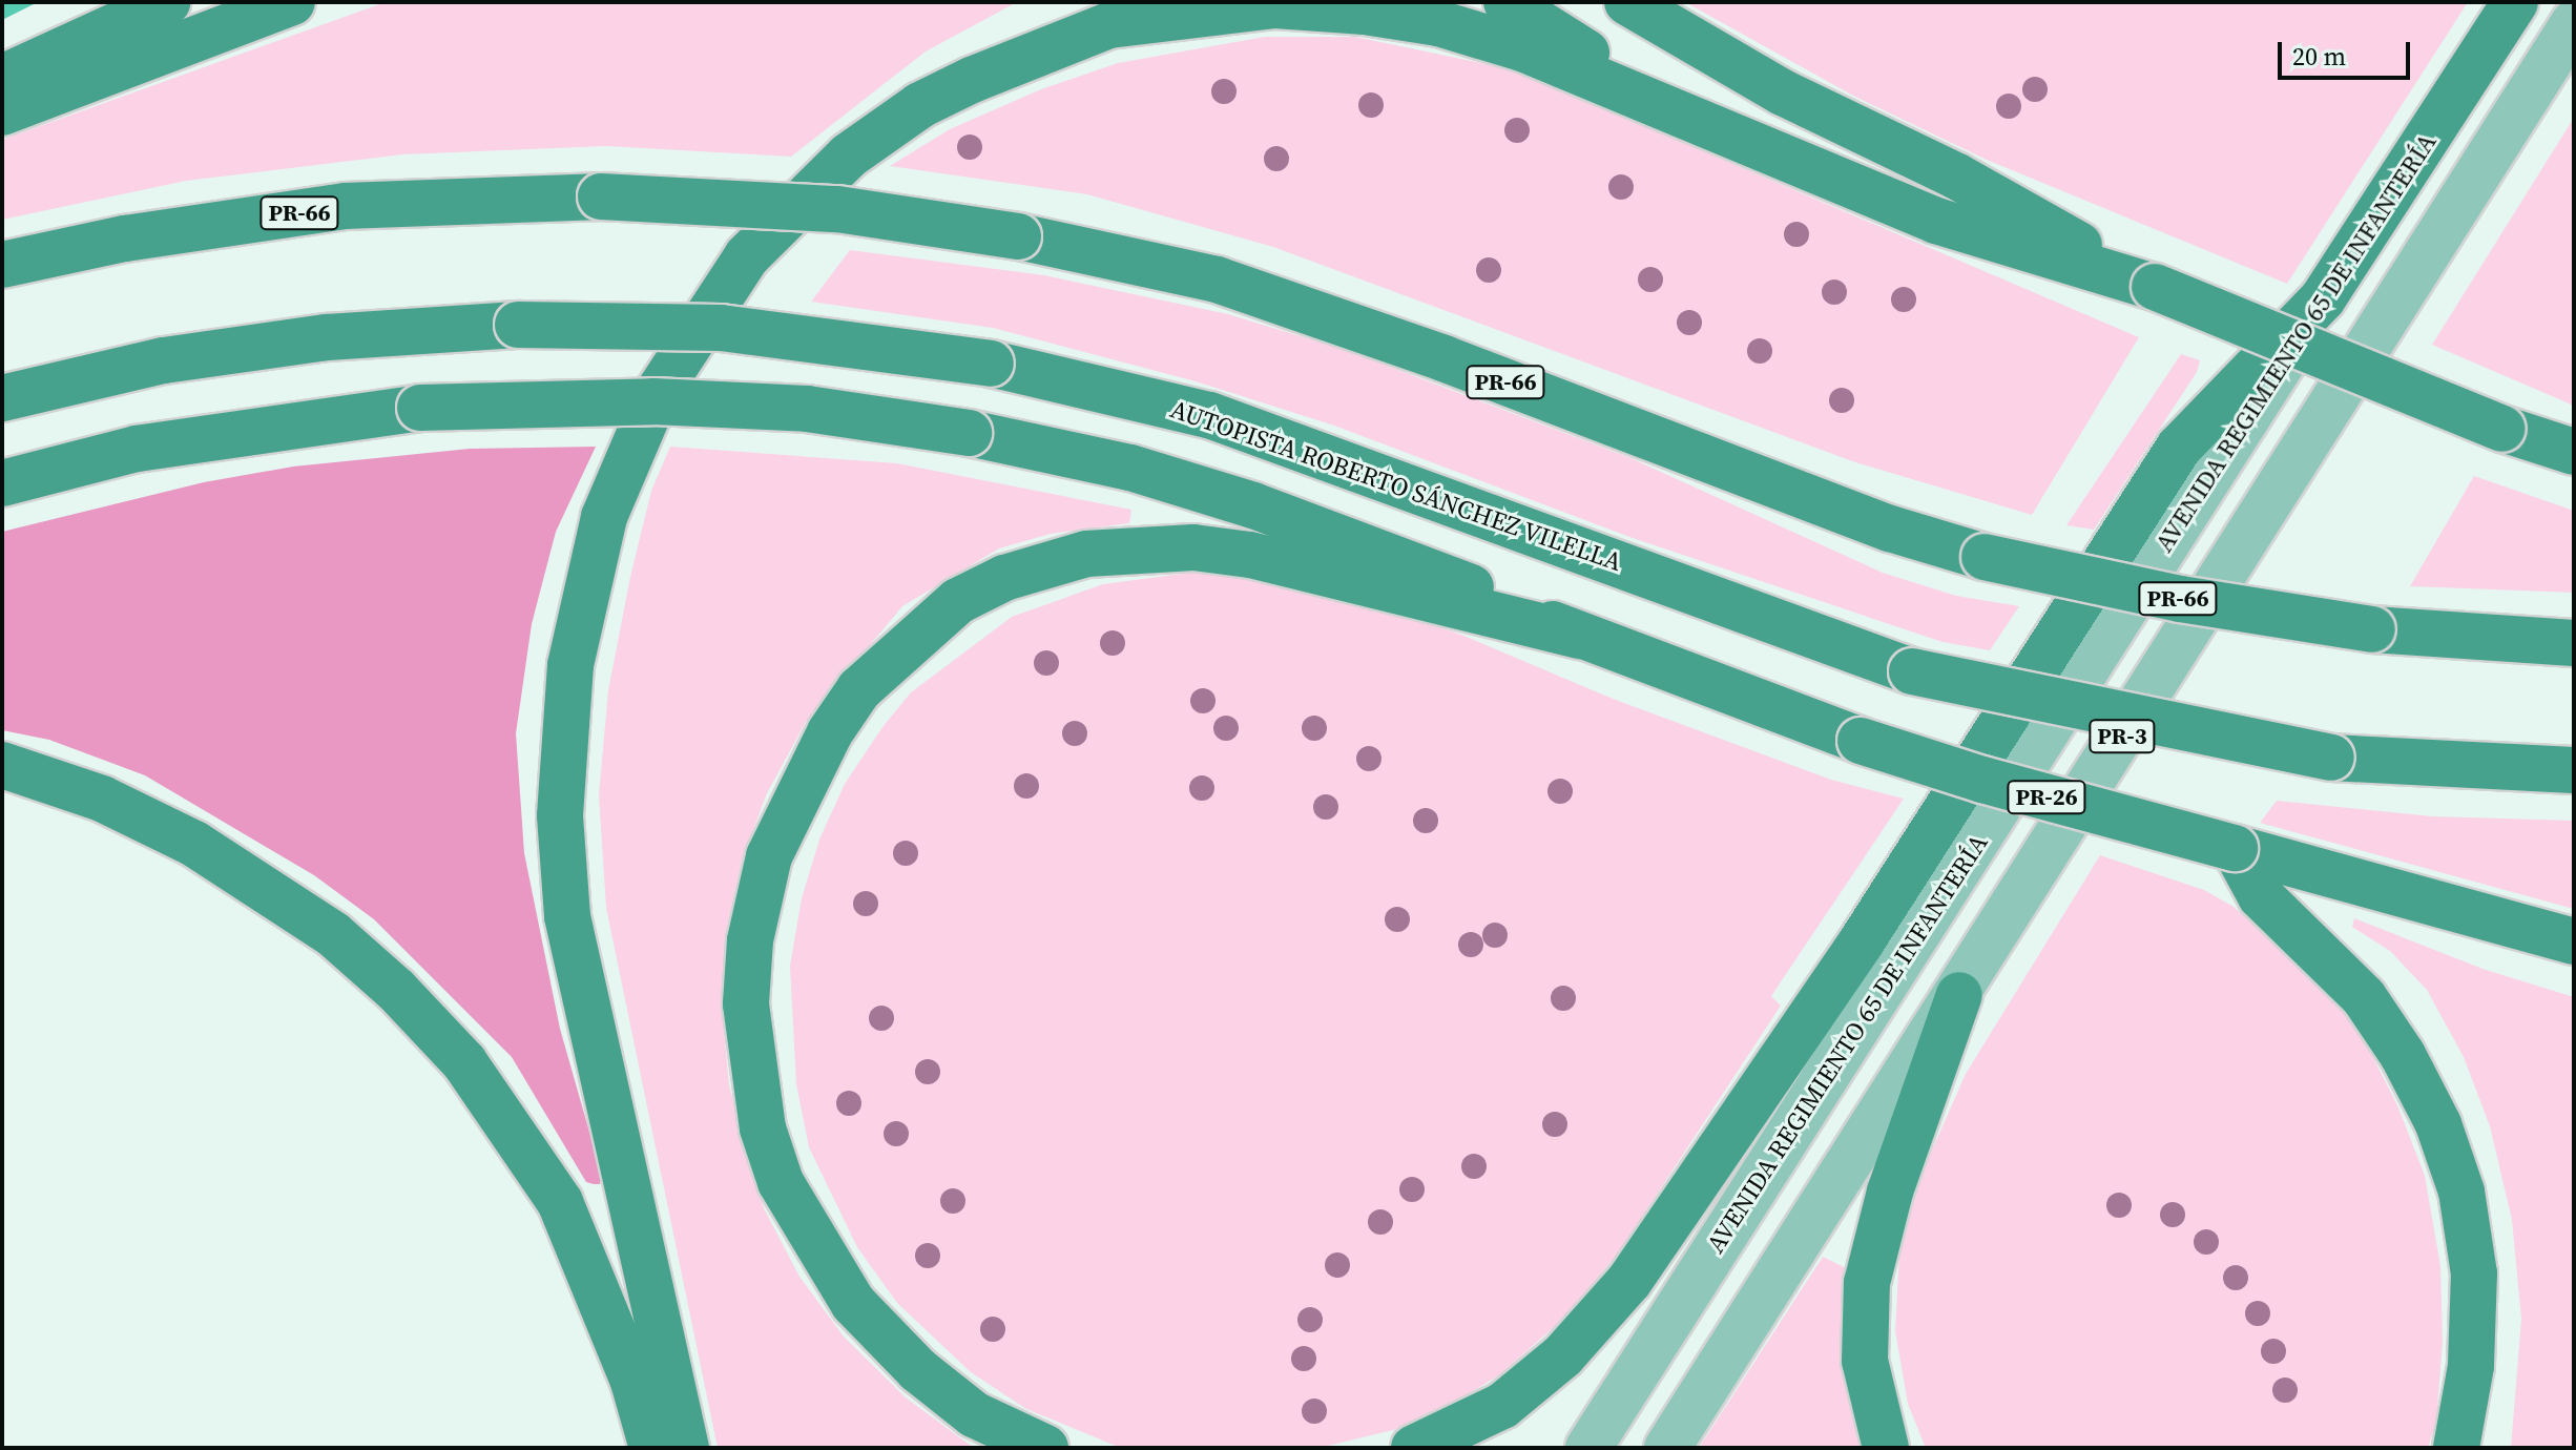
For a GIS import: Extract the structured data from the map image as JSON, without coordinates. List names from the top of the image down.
{
  "streets": {
    "highway": [
      "PR-66",
      "AVENIDA REGIMIENTO 65 DE INFANTERÍA",
      "AUTOPISTA ROBERTO SÁNCHEZ VILELLA",
      "PR-3",
      "PR-26"
    ]
  },
  "scale_bar": "20 m"
}
